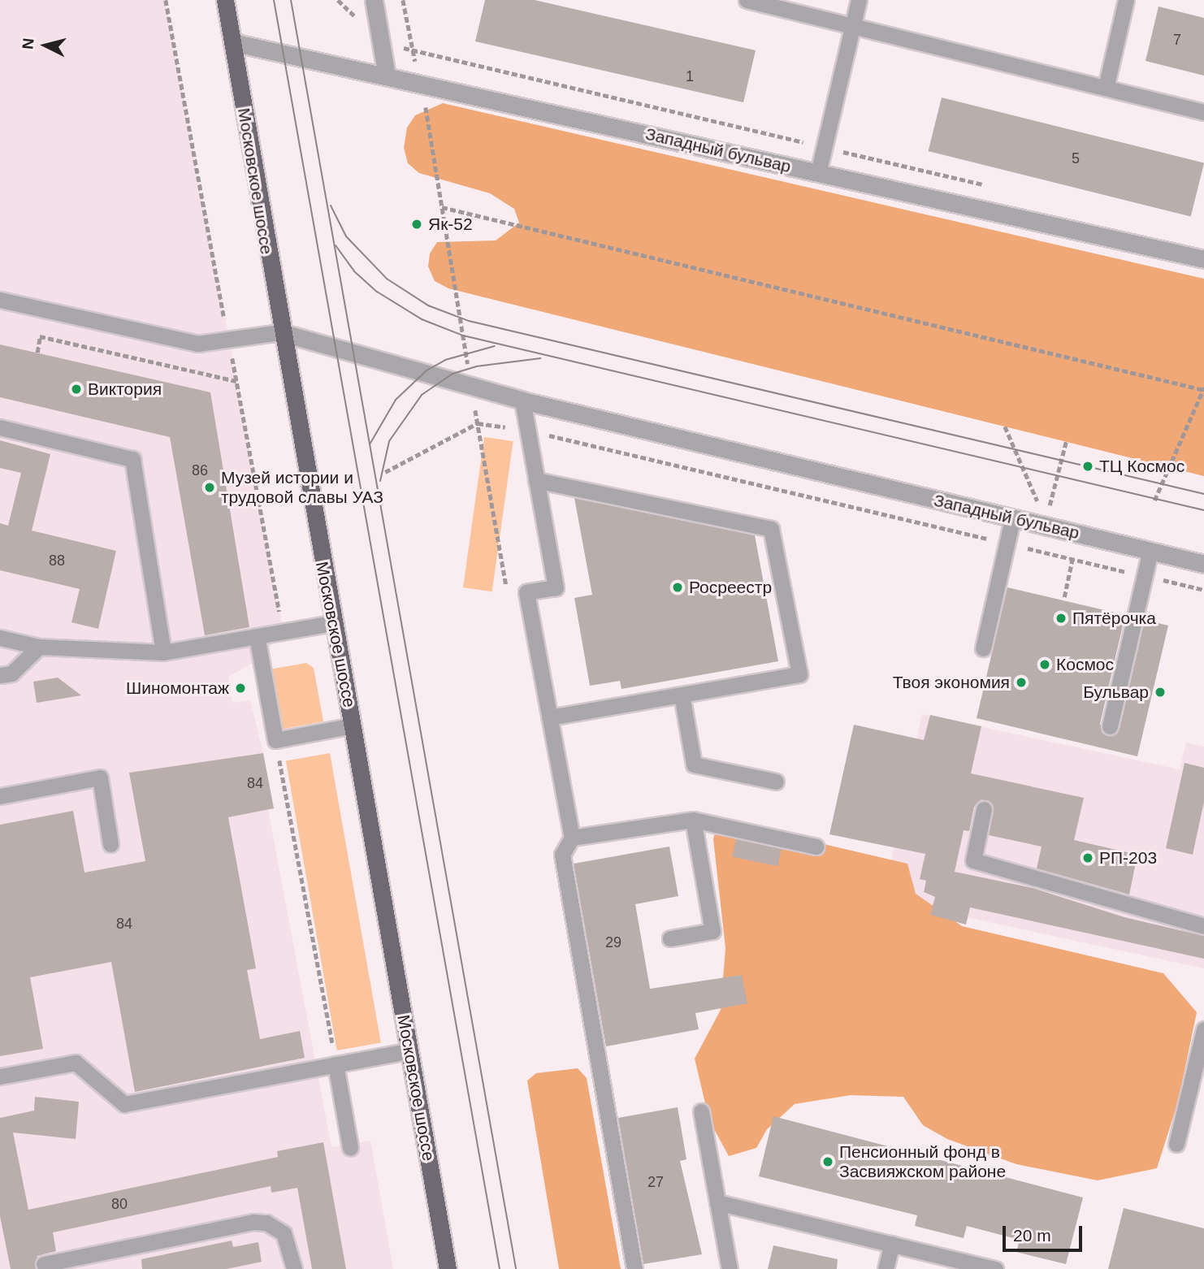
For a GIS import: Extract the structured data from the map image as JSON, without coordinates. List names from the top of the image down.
{
  "streets": {
    "main road": ["Московское шоссе"],
    "street": ["Западный бульвар"]
  },
  "crossings": [
    ["Западный бульвар", "Московское шоссе"]
  ],
  "places": [
    "Як-52",
    "Виктория",
    "ТЦ Космос",
    "Музей истории и трудовой славы УАЗ",
    "Росреестр",
    "Пятёрочка",
    "Космос",
    "Твоя экономия",
    "Шиномонтаж",
    "Бульвар",
    "РП-203",
    "Пенсионный фонд в Засвияжском районе"
  ],
  "house_numbers": [
    "7",
    "1",
    "5",
    "86",
    "88",
    "84",
    "84",
    "29",
    "27",
    "80"
  ],
  "scale_bar": "20 m",
  "north": "left"
}
